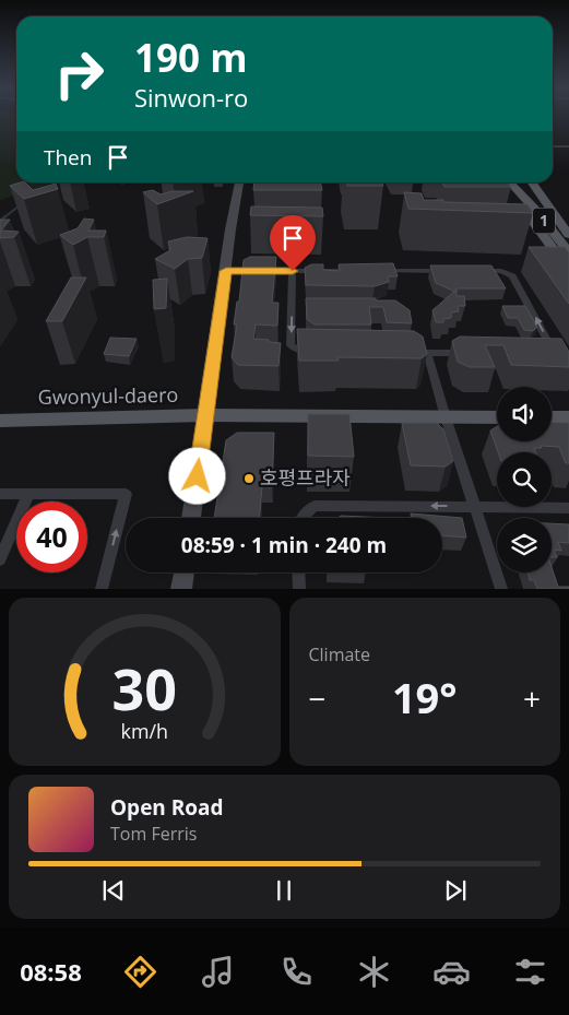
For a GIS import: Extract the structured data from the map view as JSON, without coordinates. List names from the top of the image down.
{
  "streets": {
    "main road": ["1", "Gwonyul-daero"]
  },
  "places": ["호평프라자"],
  "page": {
    "turn": ["190 m", "Sinwon-ro"],
    "then": "Then",
    "limit": "40",
    "trip": "08:59 · 1 min · 240 m",
    "tile": "Climate",
    "heat": ["−", "19°", "+"],
    "song": ["Open Road", "Tom Ferris"],
    "tabs": "08:58",
    "gauge": ["30", "km/h"]
  }
}
